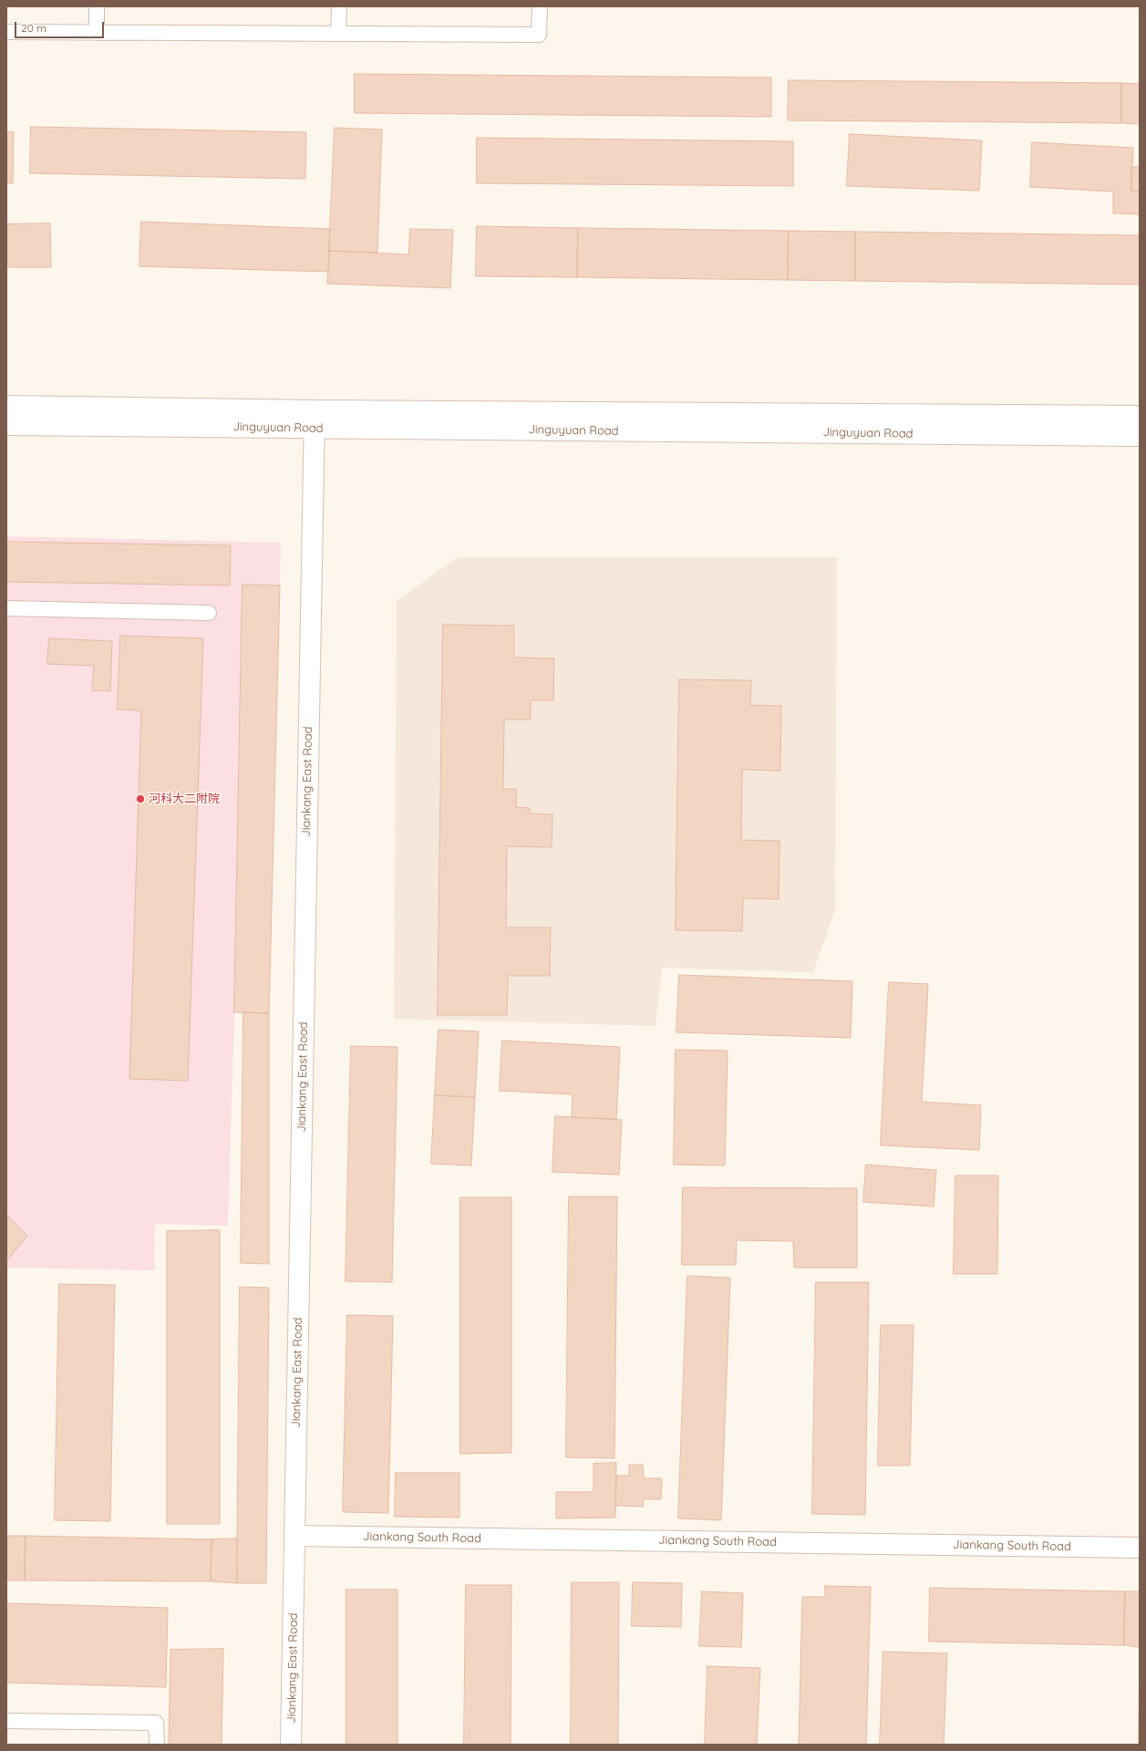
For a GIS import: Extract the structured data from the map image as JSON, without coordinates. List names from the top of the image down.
{
  "streets": {
    "main road": ["Jinguyuan Road", "Jiankang East Road", "Jiankang South Road"]
  },
  "crossings": [
    ["Jinguyuan Road", "Jiankang East Road"],
    ["Jiankang East Road", "Jiankang South Road"]
  ],
  "places": ["河科大二附院"],
  "scale_bar": "20 m"
}
